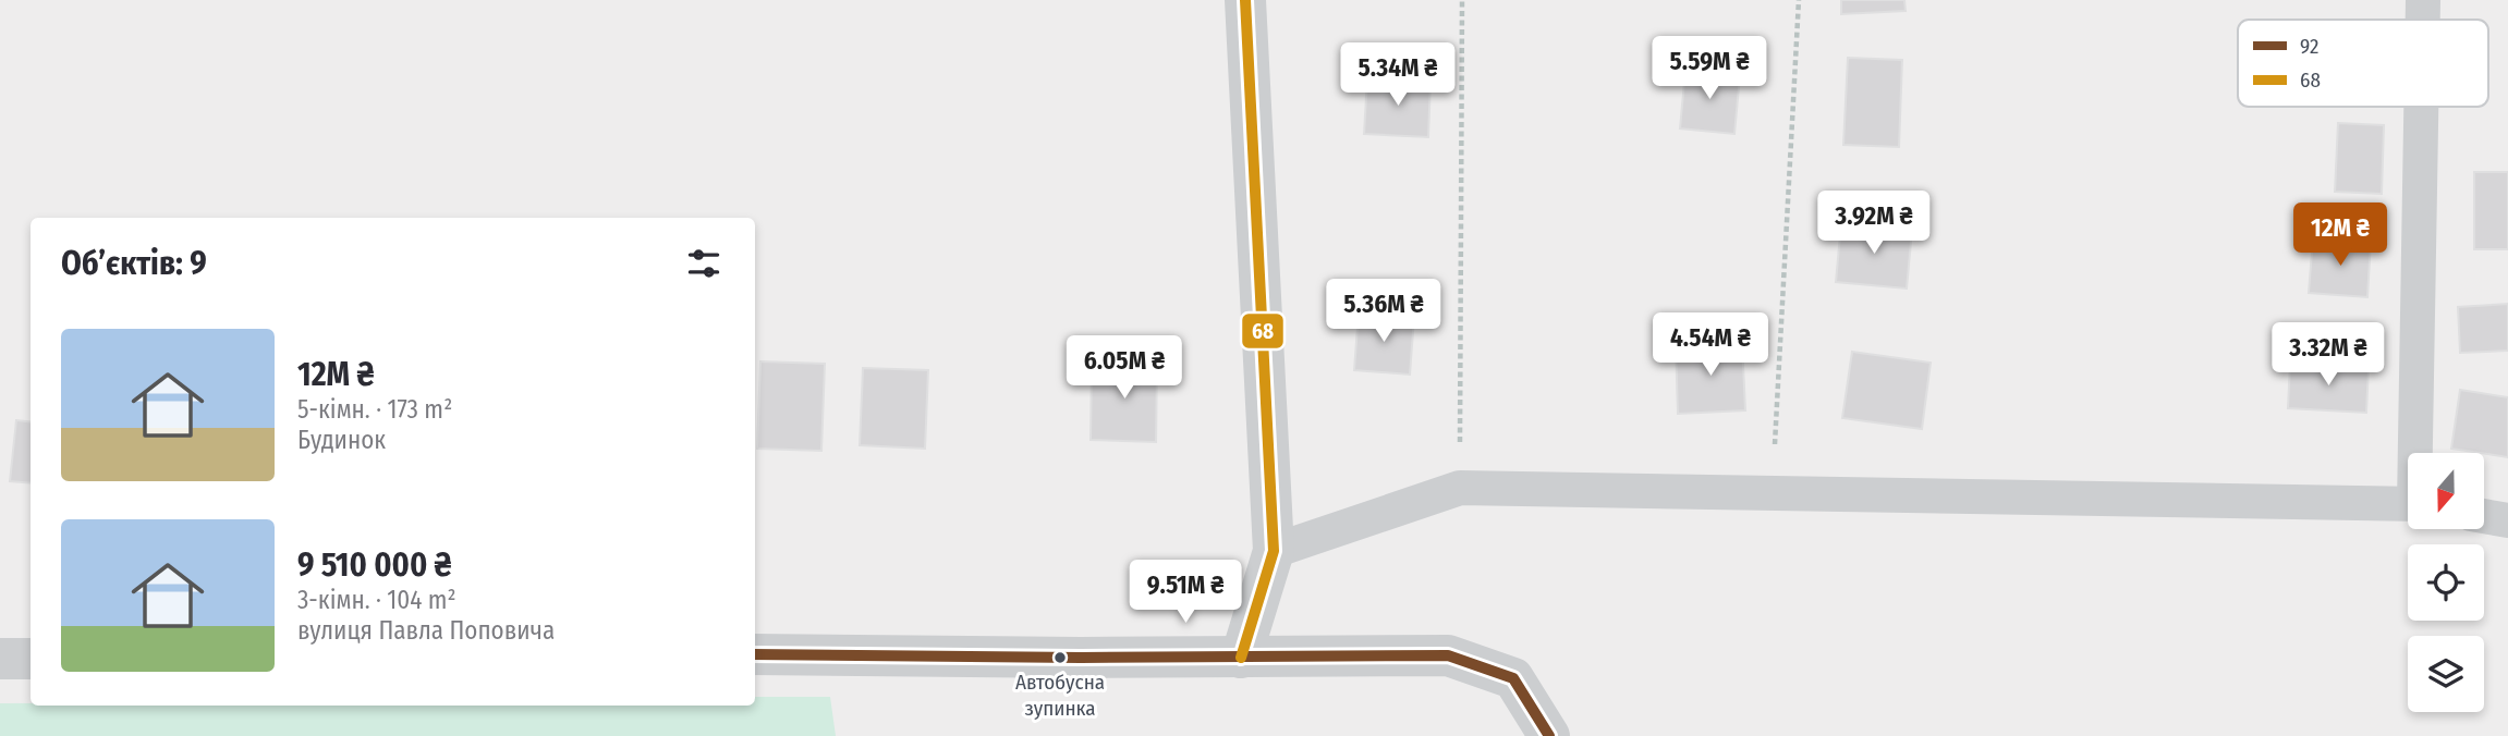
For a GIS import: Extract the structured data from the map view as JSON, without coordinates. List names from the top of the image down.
{
  "places": ["Автобусна зупинка"],
  "lines": ["transit line 68", "transit line 92"],
  "legend": ["92", "68"],
  "north": "bottom",
  "page": {
    "price": [
      "5.59M ₴",
      "5.34M ₴",
      "3.92M ₴",
      "12M ₴",
      "5.36M ₴",
      "4.54M ₴",
      "3.32M ₴",
      "6.05M ₴",
      "9.51M ₴"
    ],
    "heading": "Об’єктів: 9",
    "list": [
      {
        "name": "12M ₴",
        "note": "5-кімн. · 173 m² · Будинок"
      },
      {
        "name": "9 510 000 ₴",
        "note": "3-кімн. · 104 m² · вулиця Павла Поповича"
      }
    ]
  }
}
